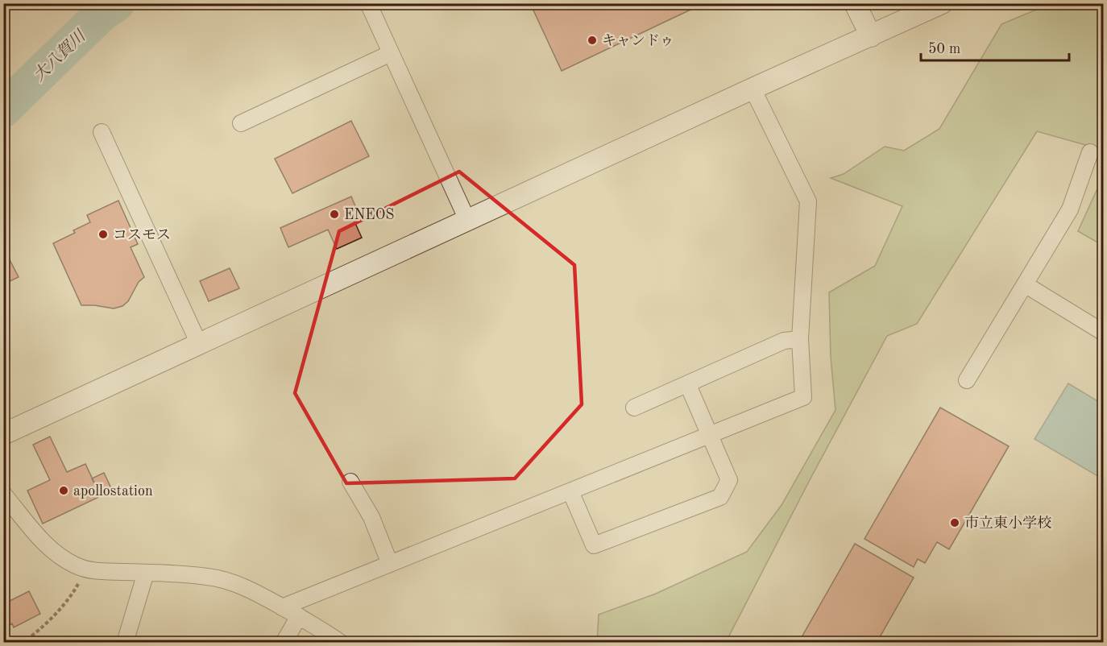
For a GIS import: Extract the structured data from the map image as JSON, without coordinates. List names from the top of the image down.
{
  "water": ["大八賀川"],
  "places": [
    "キャンドゥ",
    "ENEOS",
    "コスモス",
    "apollostation",
    "市立東小学校"
  ],
  "scale_bar": "50 m"
}
